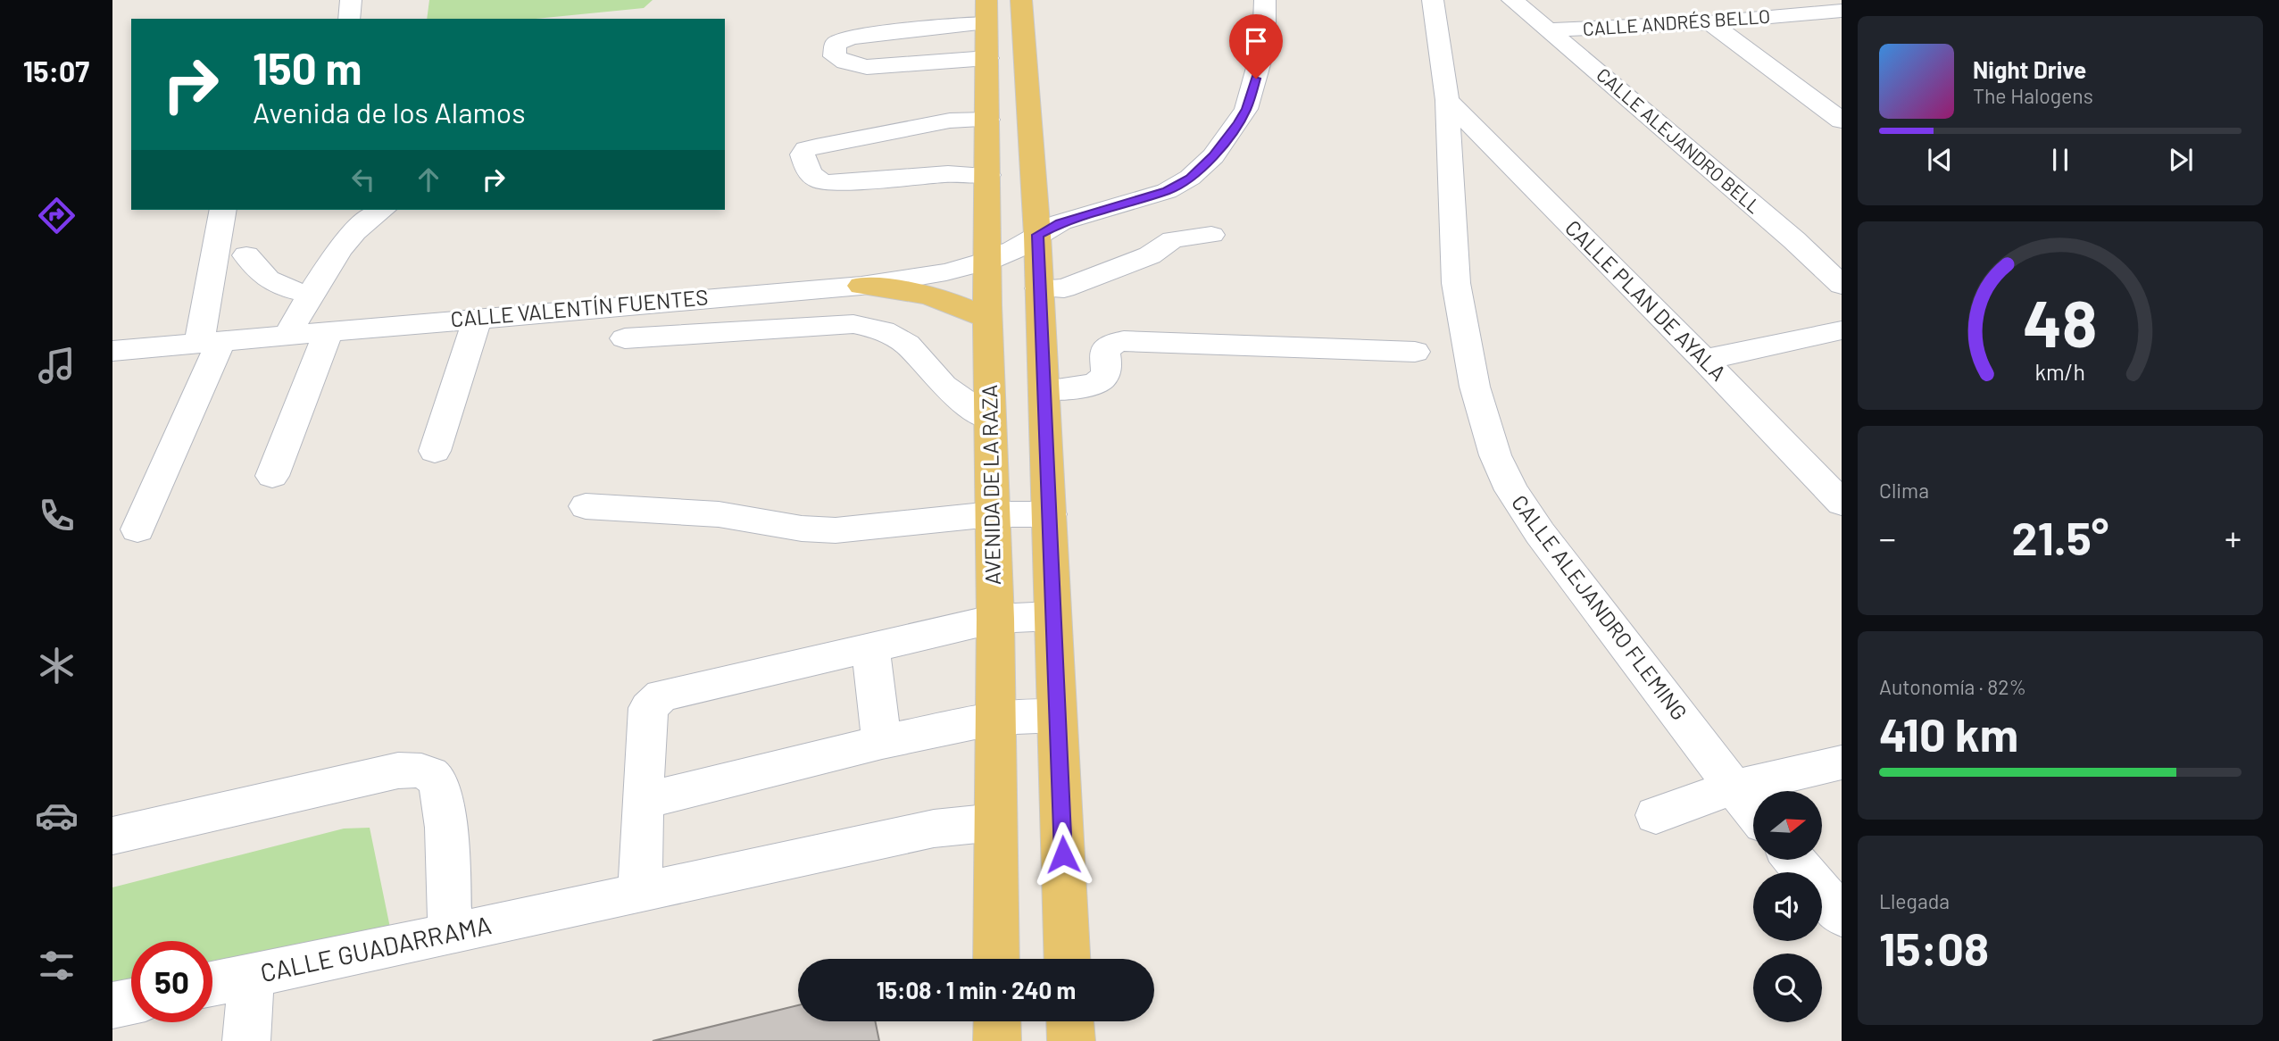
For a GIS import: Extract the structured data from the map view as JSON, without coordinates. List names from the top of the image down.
{
  "streets": {
    "main road": ["AVENIDA DE LA RAZA"],
    "street": [
      "CALLE ANDRÉS BELLO",
      "CALLE ALEJANDRO BELL",
      "CALLE PLAN DE AYALA",
      "CALLE VALENTÍN FUENTES",
      "CALLE ALEJANDRO FLEMING",
      "CALLE GUADARRAMA"
    ]
  },
  "crossings": [
    ["CALLE ANDRÉS BELLO", "CALLE ALEJANDRO BELL"],
    ["CALLE PLAN DE AYALA", "CALLE ALEJANDRO FLEMING"],
    ["CALLE VALENTÍN FUENTES", "AVENIDA DE LA RAZA"],
    ["AVENIDA DE LA RAZA", "CALLE GUADARRAMA"]
  ],
  "north": "right",
  "page": {
    "tabs": "15:07",
    "turn": ["150 m", "Avenida de los Alamos"],
    "song": ["Night Drive", "The Halogens"],
    "tile": [
      "Clima",
      ["Autonomía · 82%", "410 km"],
      ["Llegada", "15:08"]
    ],
    "heat": ["−", "21.5°", "+"],
    "limit": "50",
    "trip": "15:08 · 1 min · 240 m",
    "gauge": ["48", "km/h"]
  }
}
